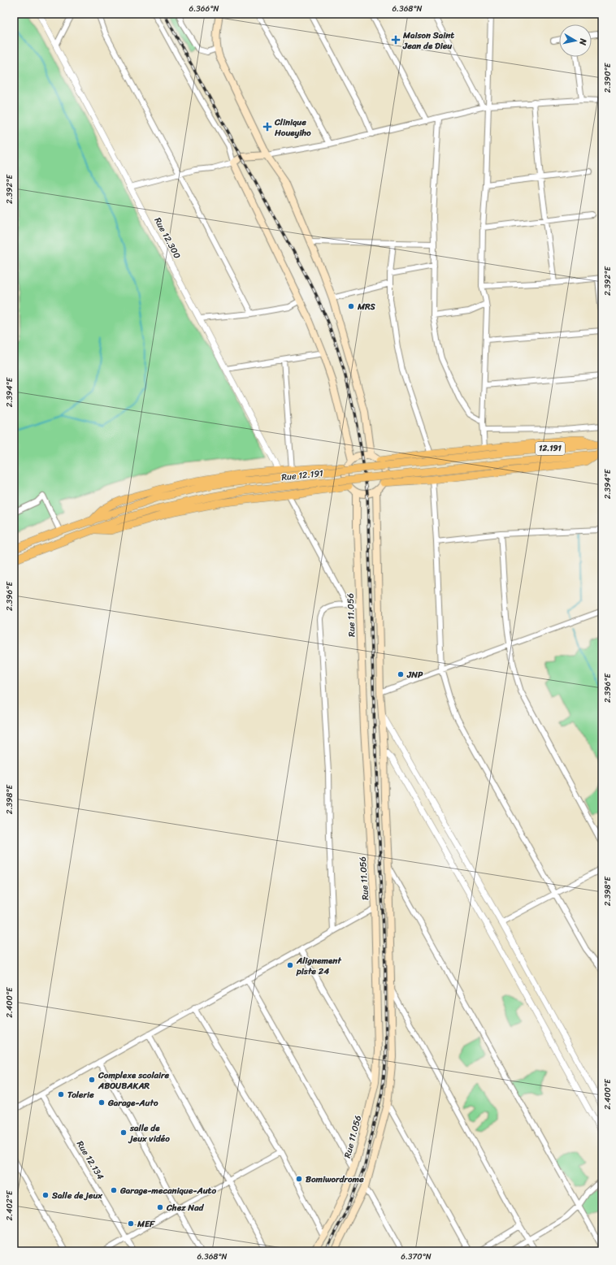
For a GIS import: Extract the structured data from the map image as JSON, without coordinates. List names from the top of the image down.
{
  "streets": {
    "main road": ["12.191", "Rue 12.191", "Rue 11.056"],
    "street": ["Rue 12.300", "Rue 12.134"]
  },
  "places": {
    "health": ["Maison Saint Jean de Dieu", "Clinique Houeyiho"],
    "other": [
      "MRS",
      "JNP",
      "Alignement piste 24",
      "Complexe scolaire ABOUBAKAR",
      "Tolerie",
      "Garage-Auto",
      "salle de jeux vidéo",
      "Bomiwordrome",
      "Garage-mecanique-Auto",
      "Salle de jeux",
      "Chez Nad",
      "MEF"
    ]
  },
  "north": "right",
  "coordinates": [
    "6.366°N",
    "6.368°N",
    "2.390°E",
    "2.392°E",
    "2.394°E",
    "2.396°E",
    "2.398°E",
    "2.400°E",
    "2.402°E",
    "6.370°N"
  ]
}
